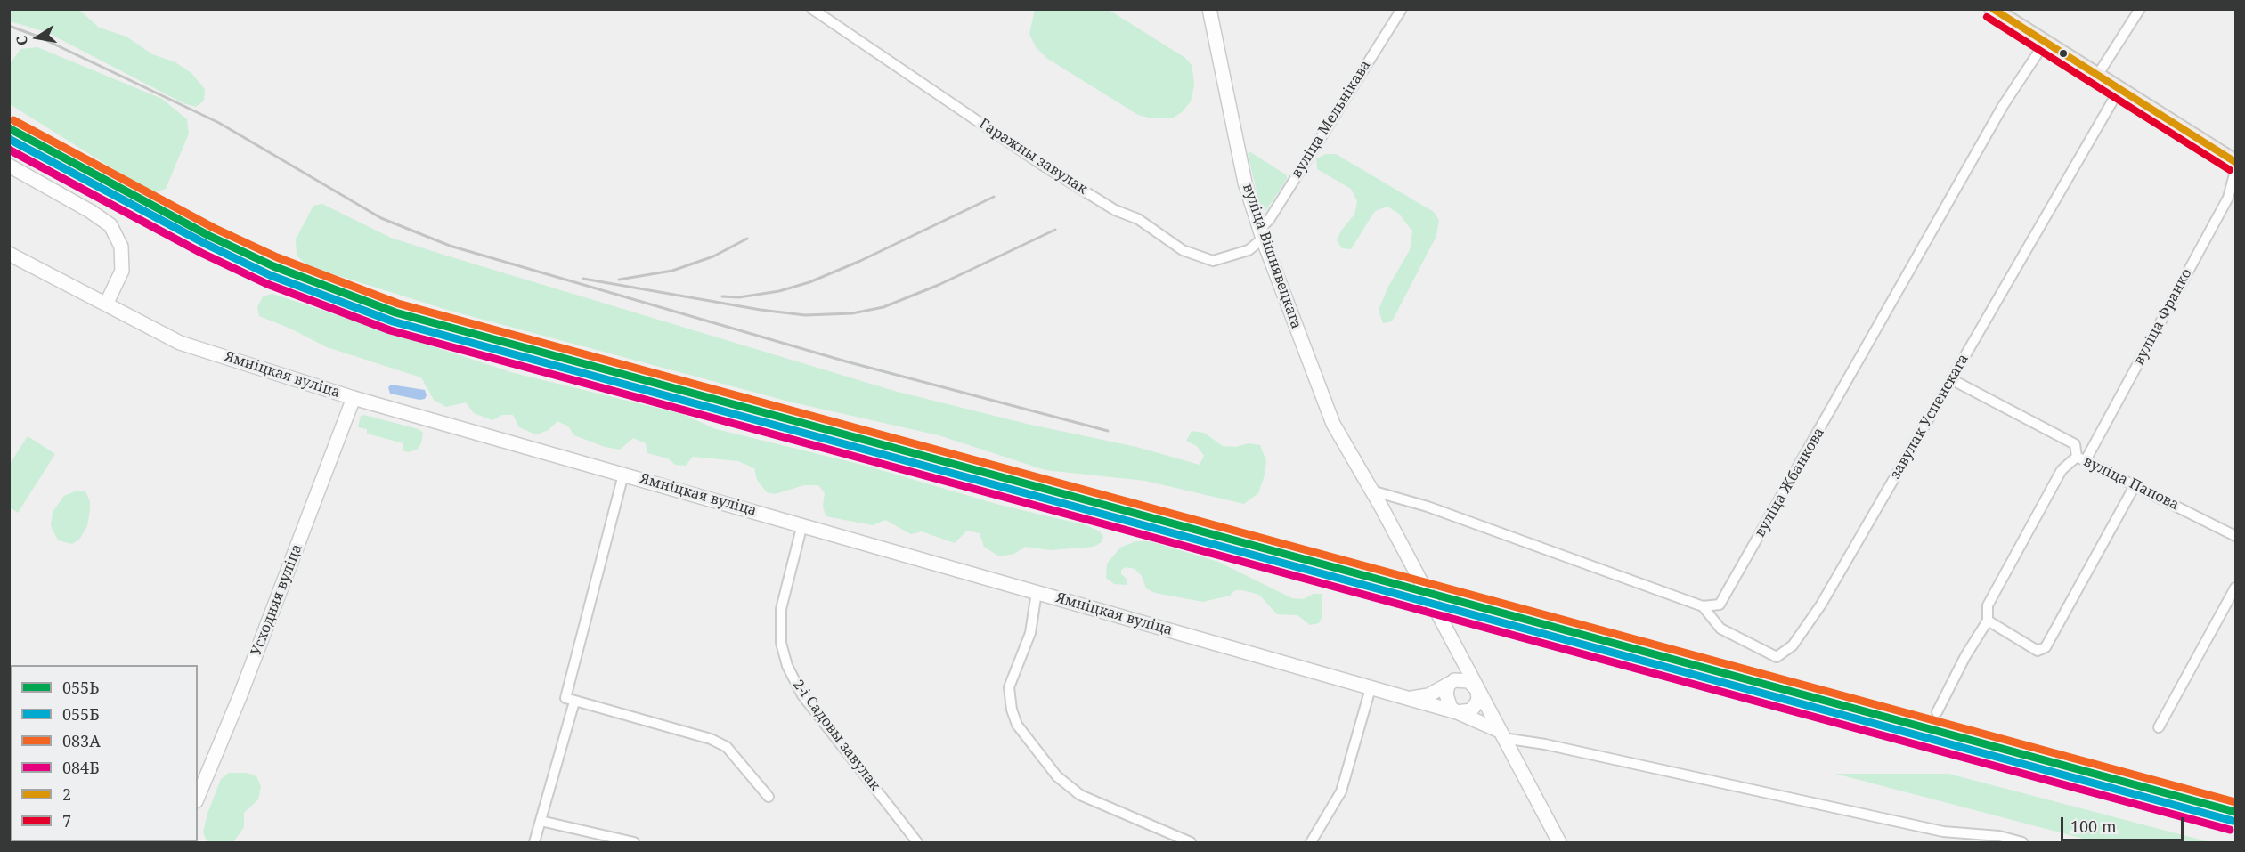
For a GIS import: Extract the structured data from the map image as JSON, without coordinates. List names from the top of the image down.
{
  "streets": {
    "main road": ["вуліца Вішнявецкага", "Ямніцкая вуліца", "Усходняя вуліца"],
    "street": [
      "вуліца Мельнікава",
      "Гаражны завулак",
      "вуліца Франко",
      "завулак Успенскага",
      "вуліца Жбанкова",
      "вуліца Папова",
      "2-і Садовы завулак"
    ]
  },
  "crossings": [
    ["вуліца Мельнікава", "Гаражны завулак"],
    ["вуліца Мельнікава", "вуліца Вішнявецкага"],
    ["Гаражны завулак", "вуліца Вішнявецкага"],
    ["вуліца Вішнявецкага", "Ямніцкая вуліца"],
    ["вуліца Франко", "вуліца Папова"],
    ["Ямніцкая вуліца", "Усходняя вуліца"],
    ["Ямніцкая вуліца", "2-і Садовы завулак"],
    ["завулак Успенскага", "вуліца Жбанкова"],
    ["завулак Успенскага", "вуліца Папова"]
  ],
  "lines": [
    "transit line 2",
    "transit line 7",
    "transit line 083А",
    "transit line 055Ь",
    "transit line 055Б",
    "transit line 084Б"
  ],
  "legend": [
    "055Ь",
    "055Б",
    "083А",
    "084Б",
    "2",
    "7"
  ],
  "scale_bar": "100 m",
  "north": "left"
}
